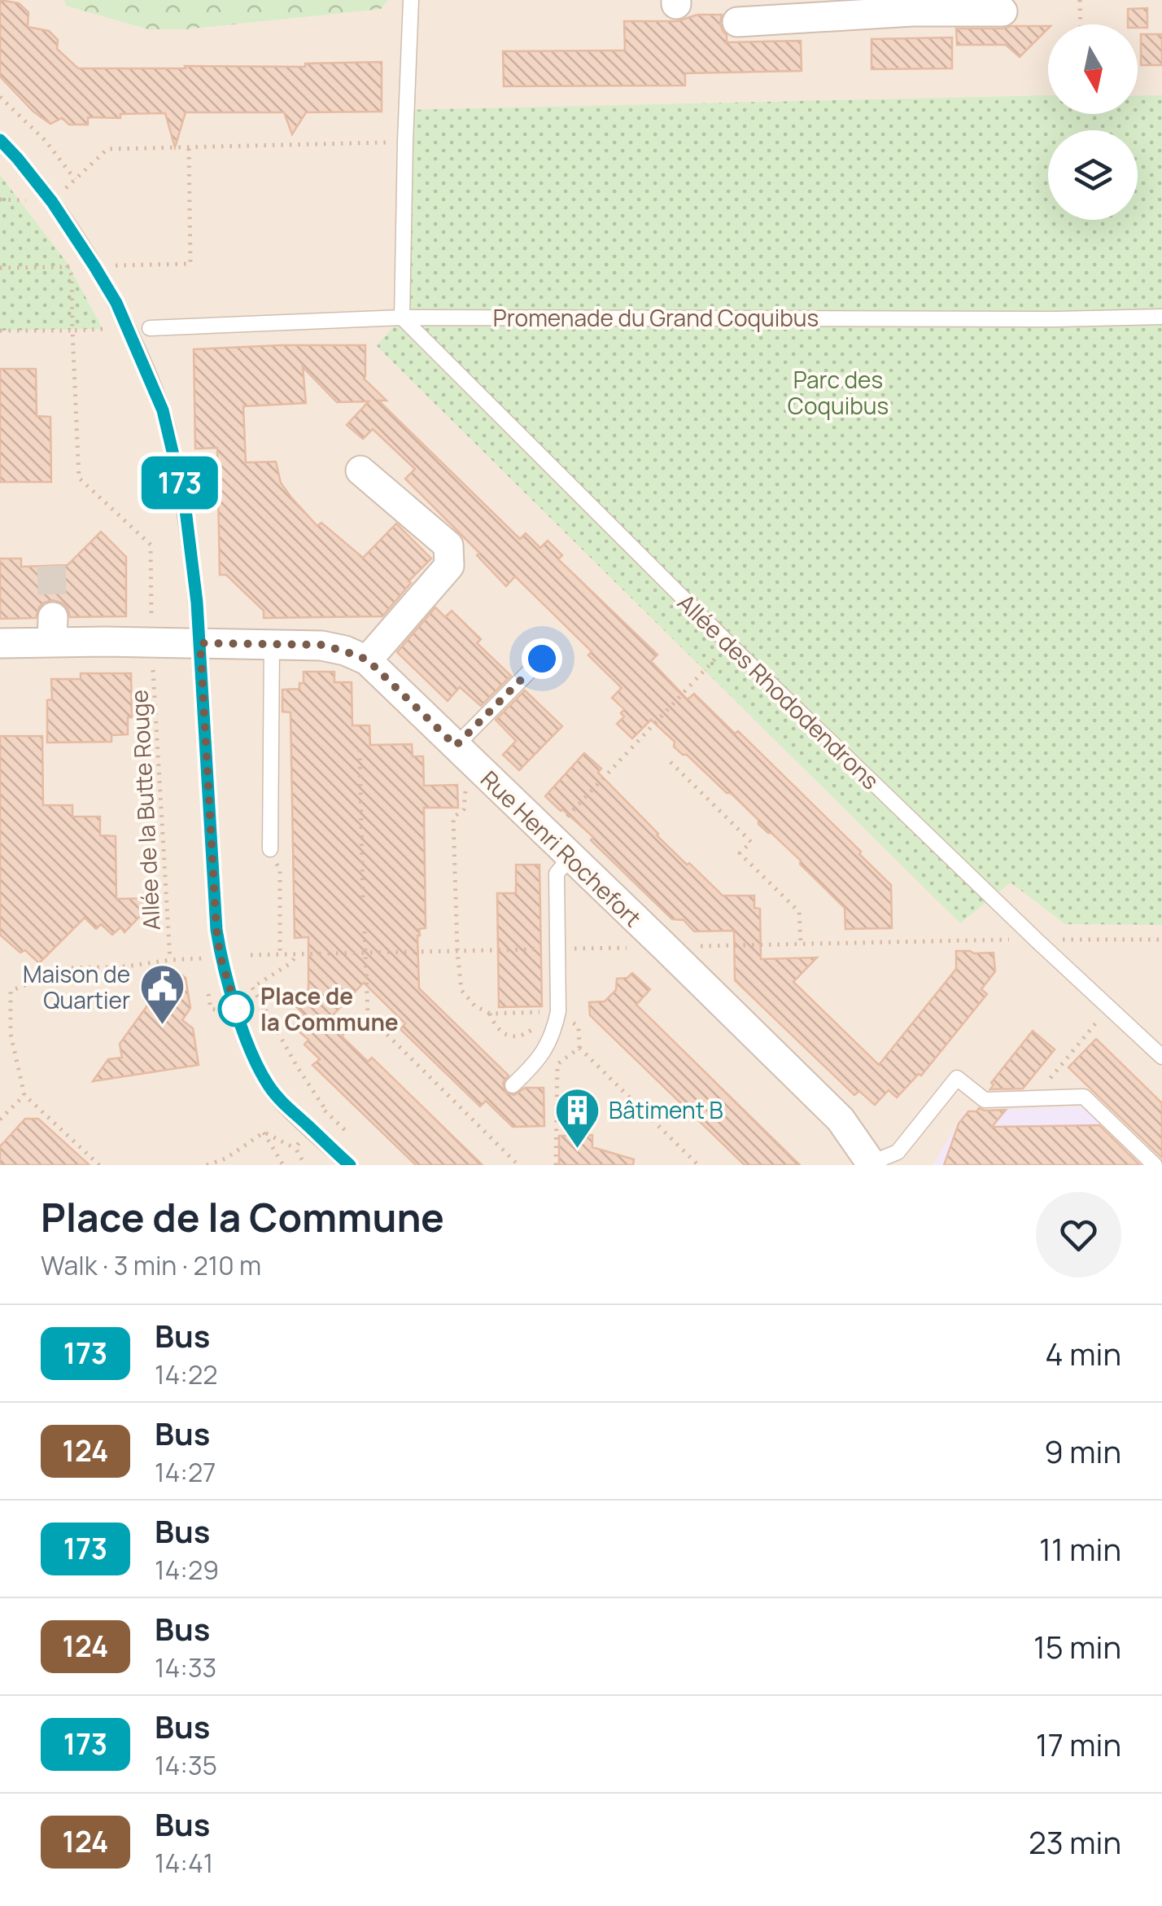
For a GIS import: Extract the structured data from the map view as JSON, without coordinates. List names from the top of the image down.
{
  "streets": {
    "street": ["Rue Henri Rochefort"],
    "lane": ["Promenade du Grand Coquibus", "Allée des Rhododendrons"],
    "path": ["Allée de la Butte Rouge"]
  },
  "crossings": [
    ["Promenade du Grand Coquibus", "Allée des Rhododendrons"]
  ],
  "parks": ["Parc des Coquibus"],
  "places": {
    "other": ["Place de la Commune"],
    "public building": ["Maison de Quartier"],
    "building": ["Bâtiment B"]
  },
  "lines": ["bus line 173"],
  "north": "bottom",
  "page": {
    "on_map": "173",
    "heading": ["Place de la Commune", "Walk · 3 min · 210 m"],
    "list": [
      {
        "mark": "173",
        "name": "Bus",
        "note": "14:22",
        "value": "4 min"
      },
      {
        "mark": "124",
        "name": "Bus",
        "note": "14:27",
        "value": "9 min"
      },
      {
        "mark": "173",
        "name": "Bus",
        "note": "14:29",
        "value": "11 min"
      },
      {
        "mark": "124",
        "name": "Bus",
        "note": "14:33",
        "value": "15 min"
      },
      {
        "mark": "173",
        "name": "Bus",
        "note": "14:35",
        "value": "17 min"
      },
      {
        "mark": "124",
        "name": "Bus",
        "note": "14:41",
        "value": "23 min"
      }
    ]
  }
}
